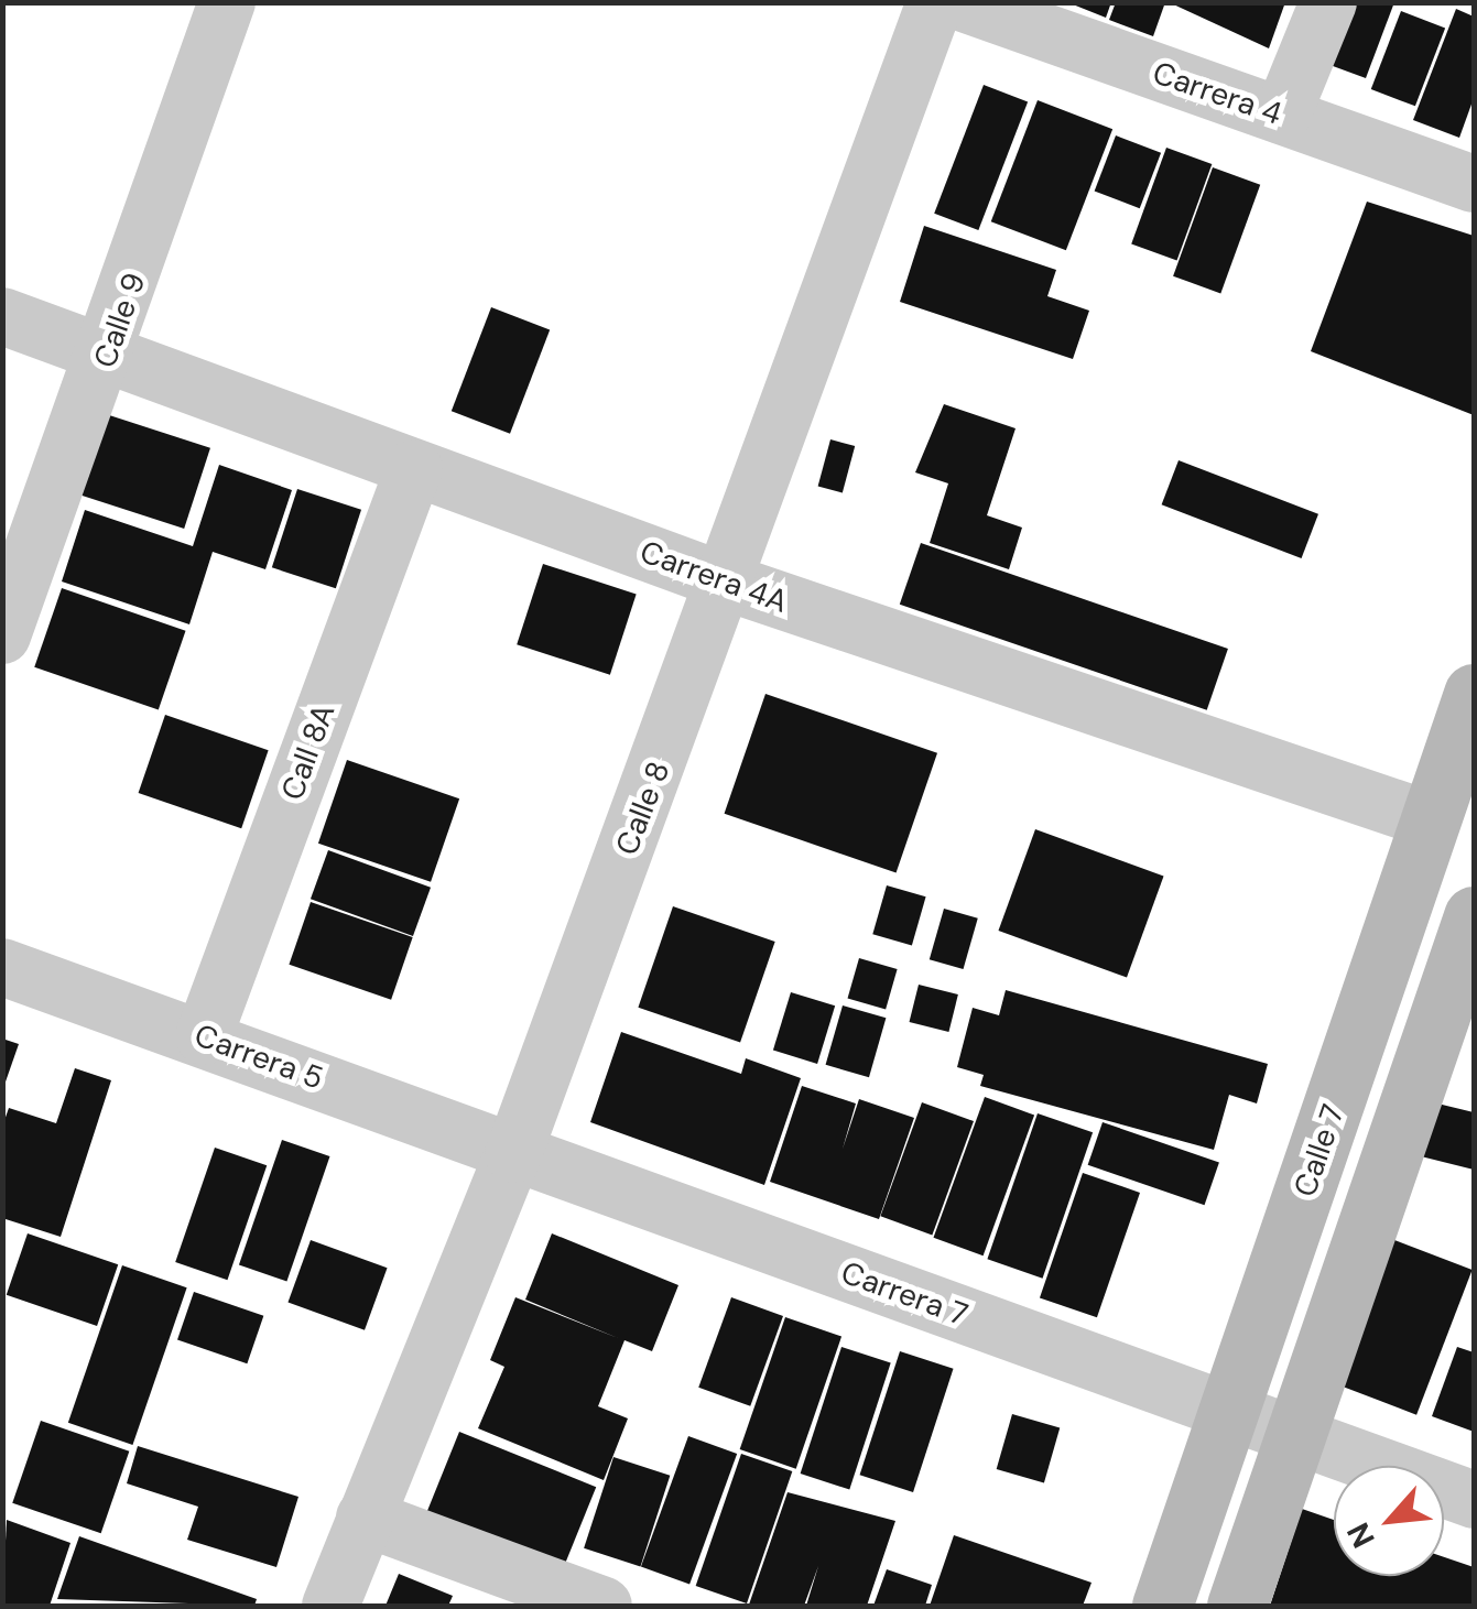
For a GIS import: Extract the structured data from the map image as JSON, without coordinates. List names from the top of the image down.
{
  "streets": {
    "main road": ["Calle 7"],
    "street": [
      "Carrera 4",
      "Calle 9",
      "Carrera 4A",
      "Call 8A",
      "Calle 8",
      "Carrera 5",
      "Carrera 7"
    ]
  },
  "crossings": [
    ["Calle 9", "Carrera 4A"],
    ["Carrera 4A", "Call 8A"],
    ["Carrera 4A", "Calle 8"],
    ["Carrera 4A", "Calle 7"],
    ["Call 8A", "Carrera 5"],
    ["Calle 8", "Carrera 5"],
    ["Calle 8", "Carrera 7"],
    ["Carrera 5", "Carrera 7"],
    ["Calle 7", "Carrera 7"]
  ],
  "north": "bottom left"
}
